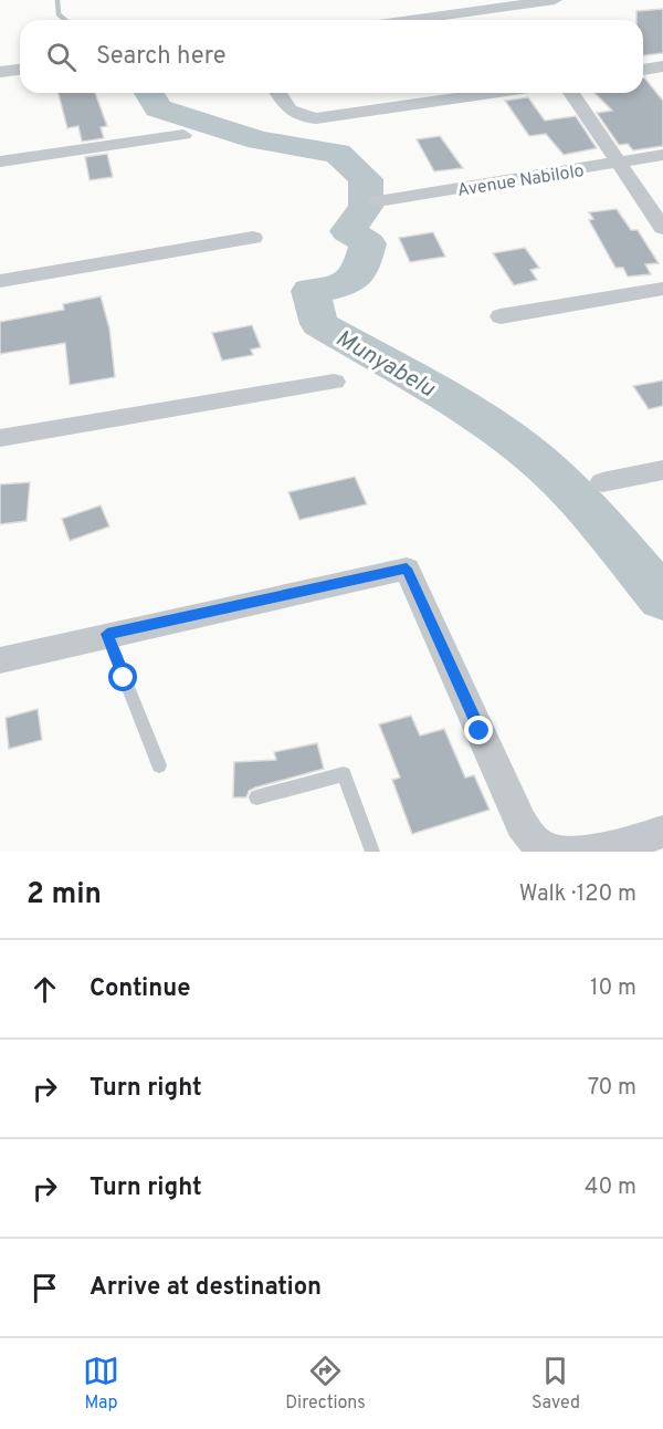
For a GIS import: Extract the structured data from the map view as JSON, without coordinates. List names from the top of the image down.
{
  "streets": {
    "street": ["Avenue Nabilolo"]
  },
  "water": ["Munyabelu"],
  "page": {
    "search": "Search here",
    "heading": ["2 min", "Walk · 120 m"],
    "list": [
      ["Continue", "10 m"],
      ["Turn right", "70 m"],
      ["Turn right", "40 m"],
      "Arrive at destination"
    ],
    "nav": ["Map", "Directions", "Saved"]
  }
}
